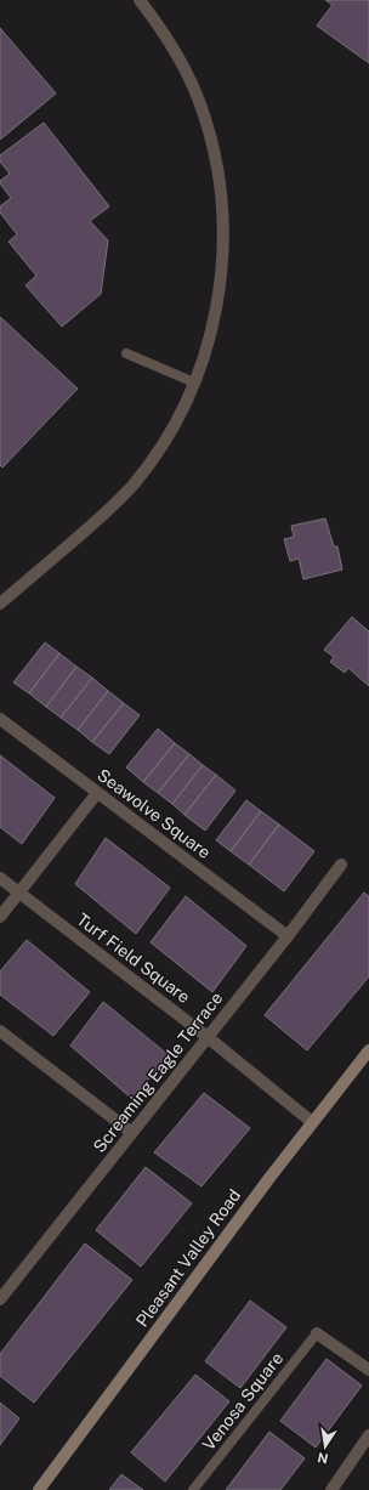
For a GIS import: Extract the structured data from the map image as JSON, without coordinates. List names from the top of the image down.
{
  "streets": {
    "street": [
      "Seawolve Square",
      "Turf Field Square",
      "Screaming Eagle Terrace",
      "Pleasant Valley Road"
    ],
    "lane": ["Venosa Square"]
  },
  "crossings": [
    ["Seawolve Square", "Screaming Eagle Terrace"],
    ["Turf Field Square", "Screaming Eagle Terrace"],
    ["Turf Field Square", "Pleasant Valley Road"]
  ],
  "north": "bottom"
}
